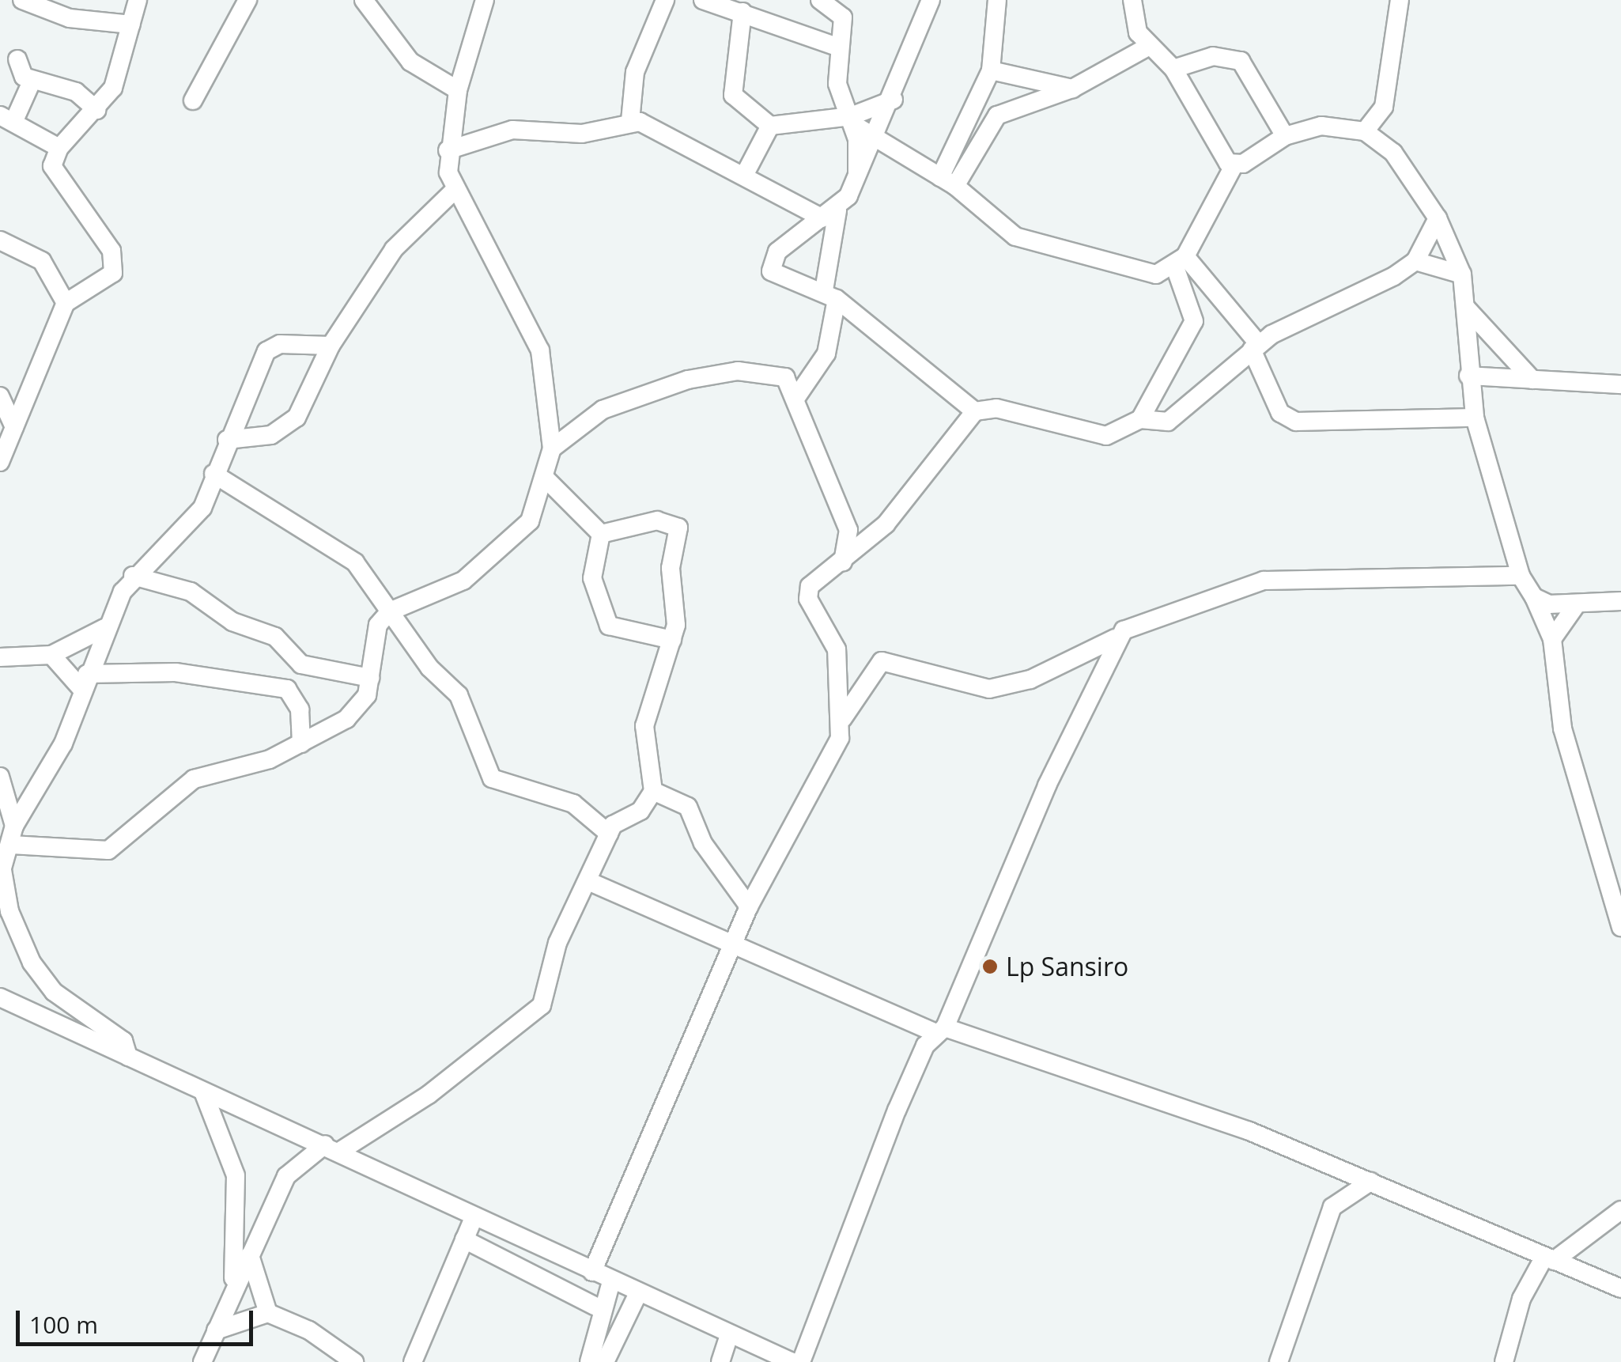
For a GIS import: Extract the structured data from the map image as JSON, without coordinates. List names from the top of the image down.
{
  "places": ["Lp Sansiro"],
  "scale_bar": "100 m"
}
